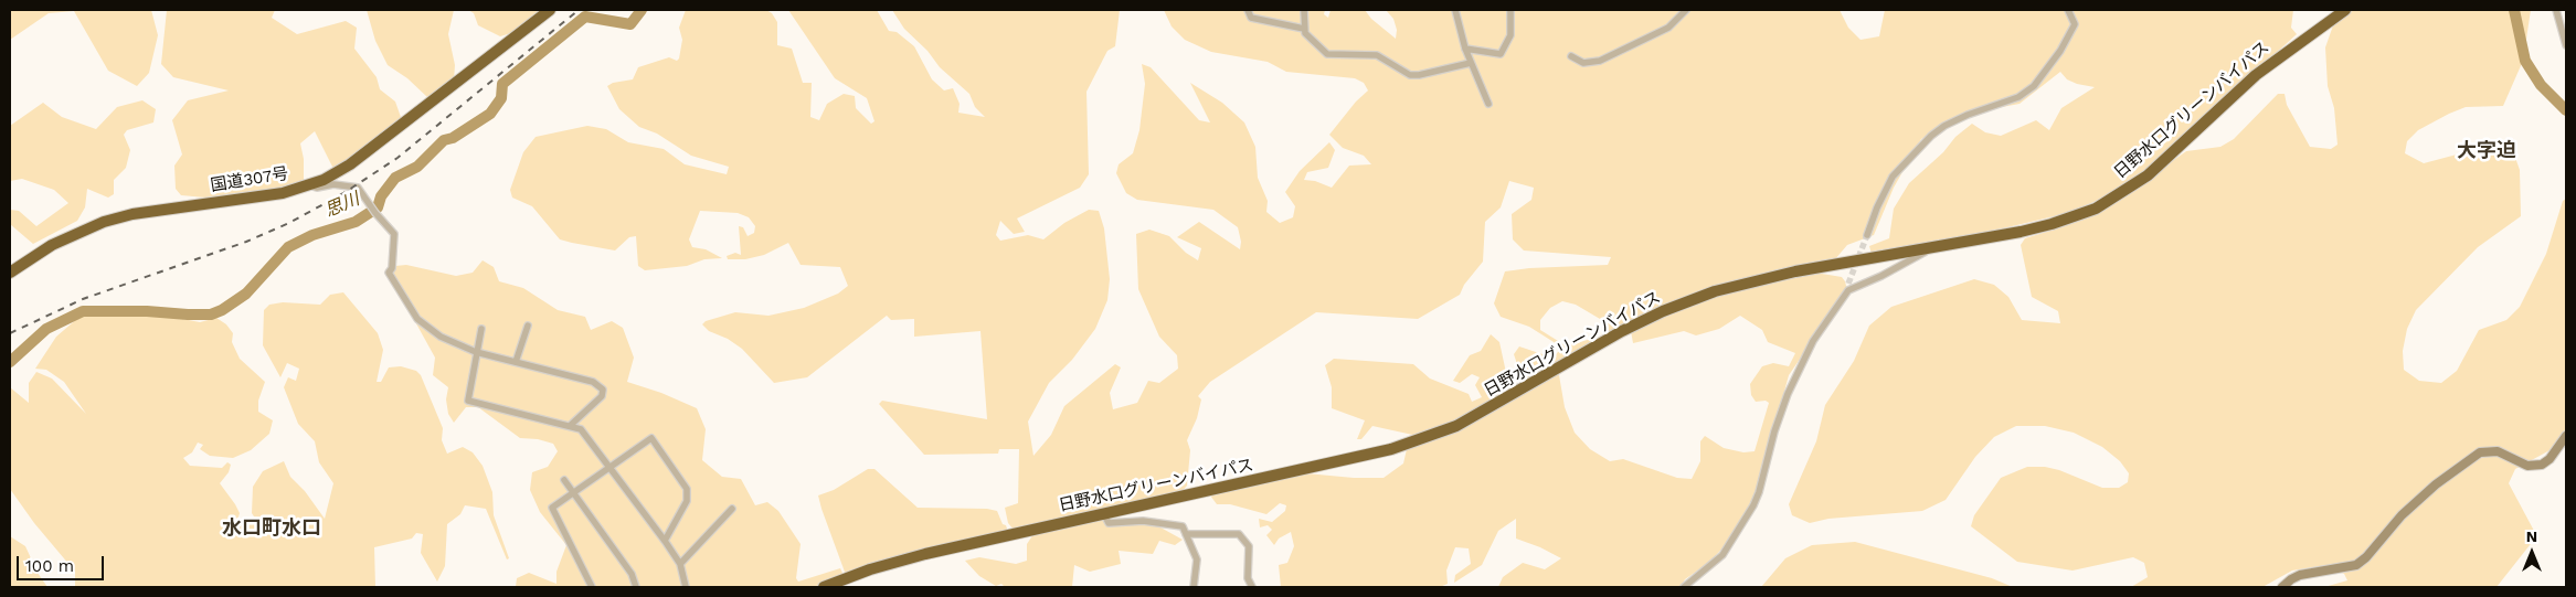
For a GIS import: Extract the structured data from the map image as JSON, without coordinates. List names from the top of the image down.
{
  "streets": {
    "highway": ["日野水口グリーンバイパス", "国道307号"]
  },
  "districts": ["大字迫", "水口町水口"],
  "water": ["思川"],
  "scale_bar": "100 m",
  "north": "top"
}
